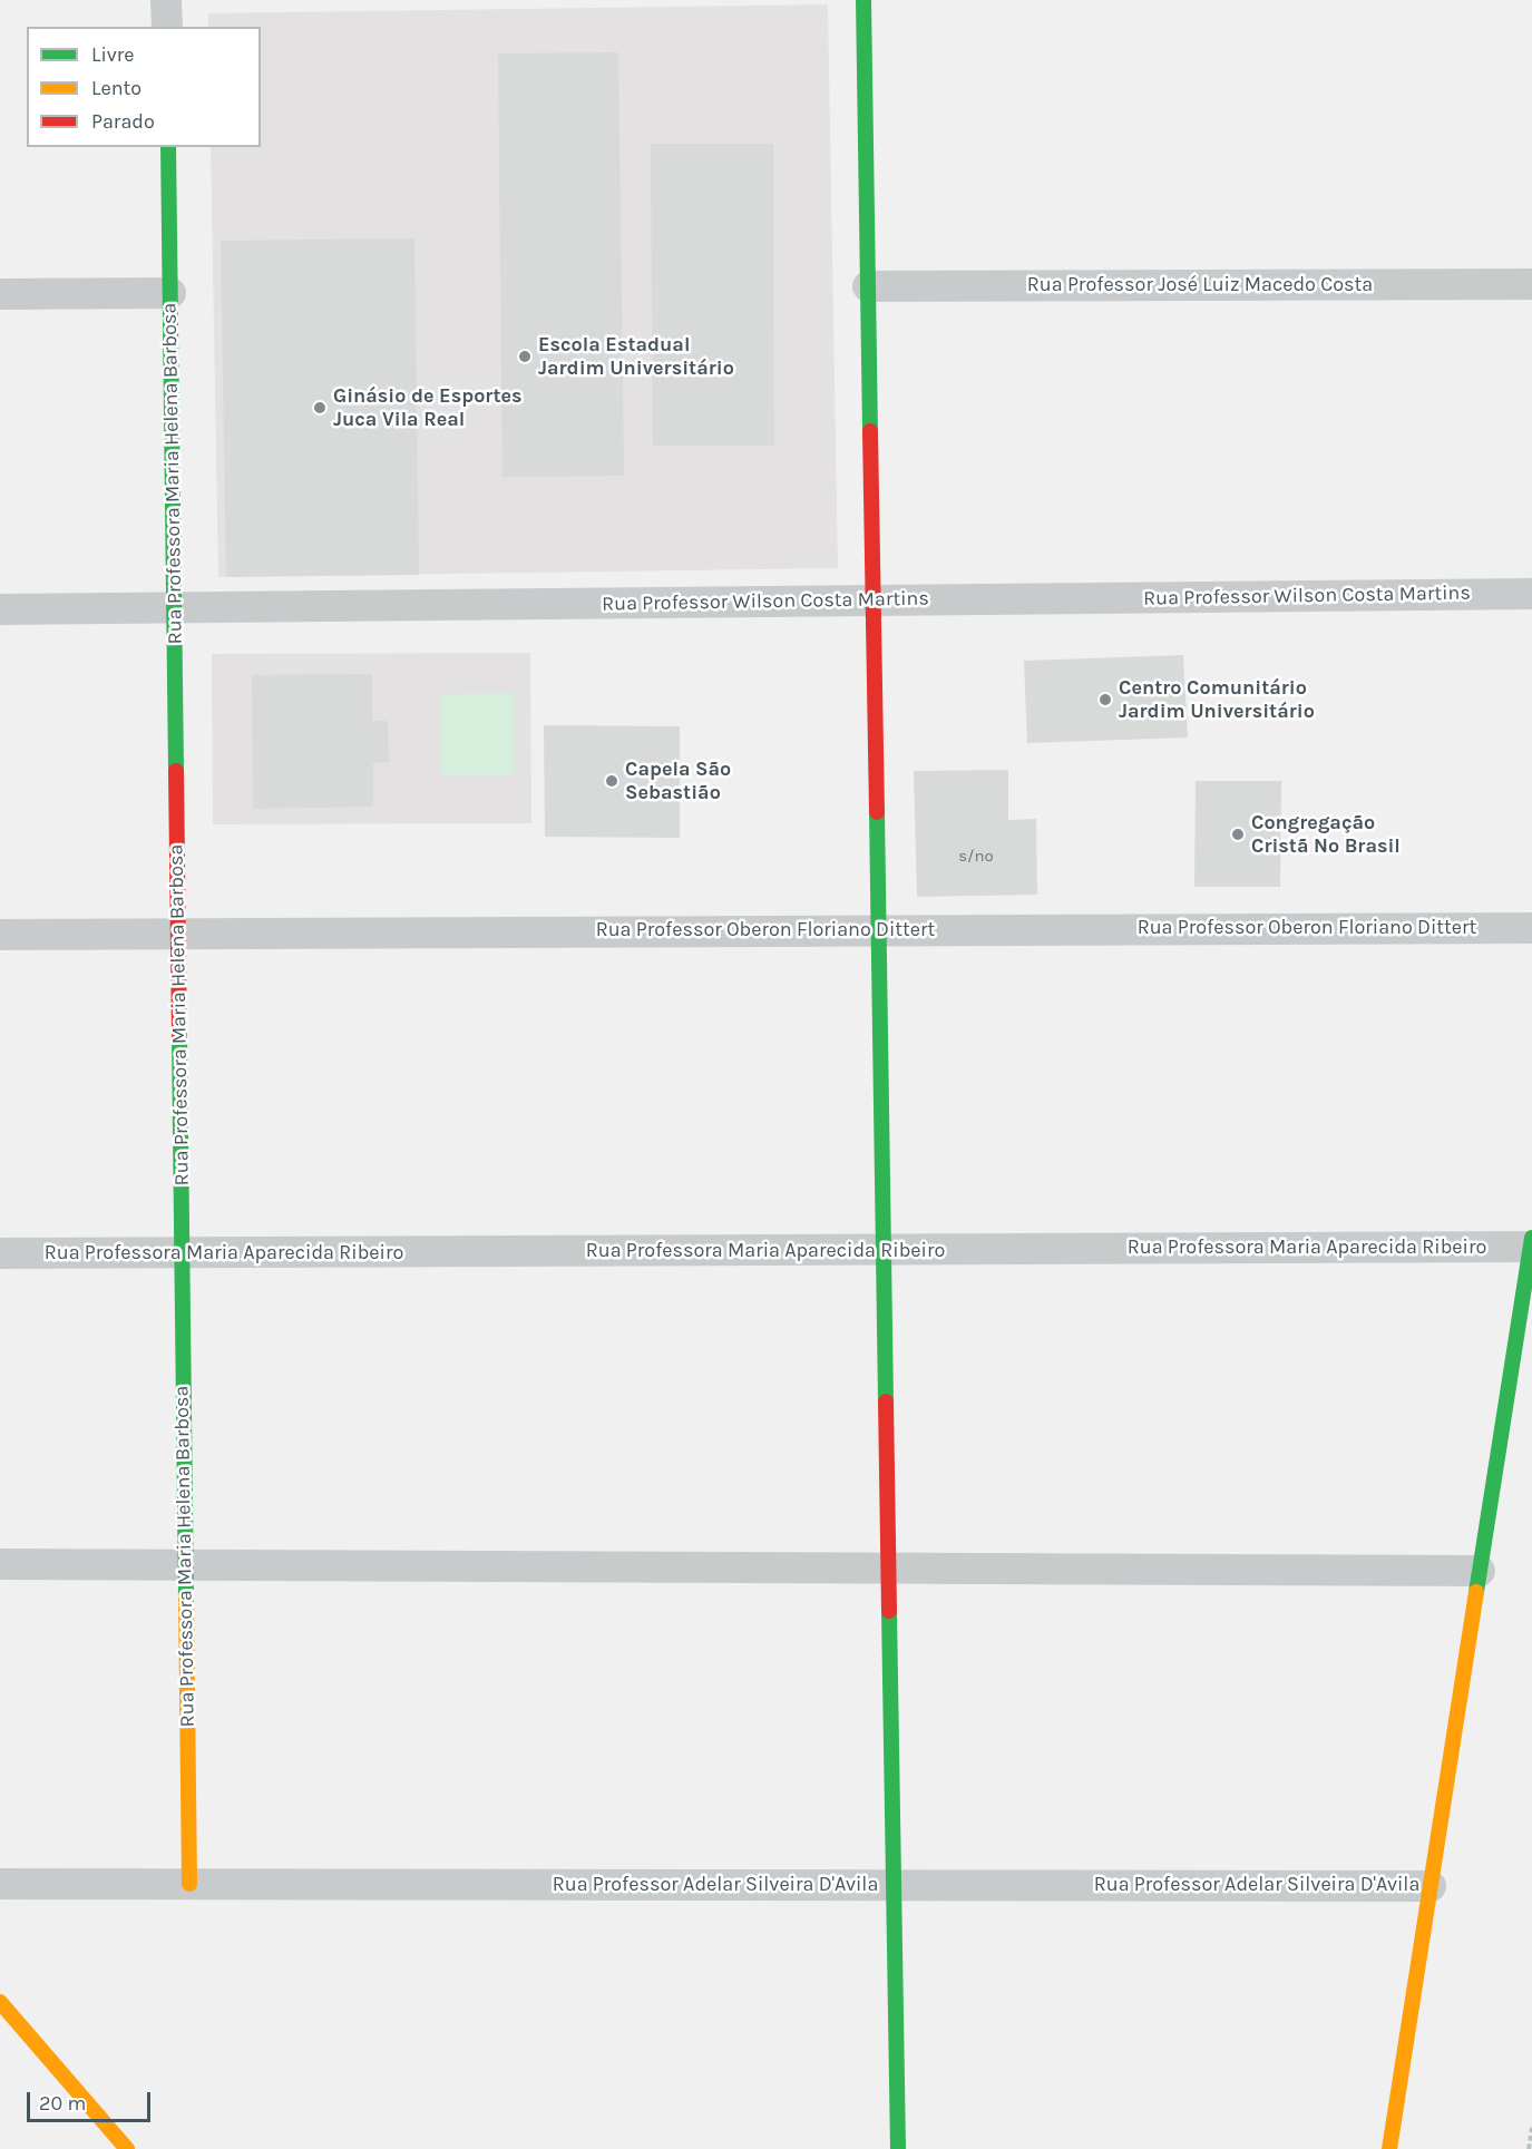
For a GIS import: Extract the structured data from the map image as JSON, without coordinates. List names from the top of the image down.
{
  "streets": {
    "street": [
      "Rua Professor José Luiz Macedo Costa",
      "Rua Professora Maria Helena Barbosa",
      "Rua Professor Wilson Costa Martins",
      "Rua Professor Oberon Floriano Dittert",
      "Rua Professora Maria Aparecida Ribeiro",
      "Rua Professor Adelar Silveira D'Avila"
    ]
  },
  "crossings": [
    ["Rua Professora Maria Helena Barbosa", "Rua Professor Wilson Costa Martins"],
    ["Rua Professora Maria Helena Barbosa", "Rua Professor Oberon Floriano Dittert"],
    ["Rua Professora Maria Helena Barbosa", "Rua Professora Maria Aparecida Ribeiro"],
    ["Rua Professora Maria Helena Barbosa", "Rua Professor Adelar Silveira D'Avila"]
  ],
  "places": [
    "Escola Estadual Jardim Universitário",
    "Ginásio de Esportes Juca Vila Real",
    "Centro Comunitário Jardim Universitário",
    "Capela São Sebastião",
    "Congregação Cristã No Brasil"
  ],
  "house_numbers": ["s/nº"],
  "legend": ["Livre", "Lento", "Parado"],
  "scale_bar": "20 m"
}
